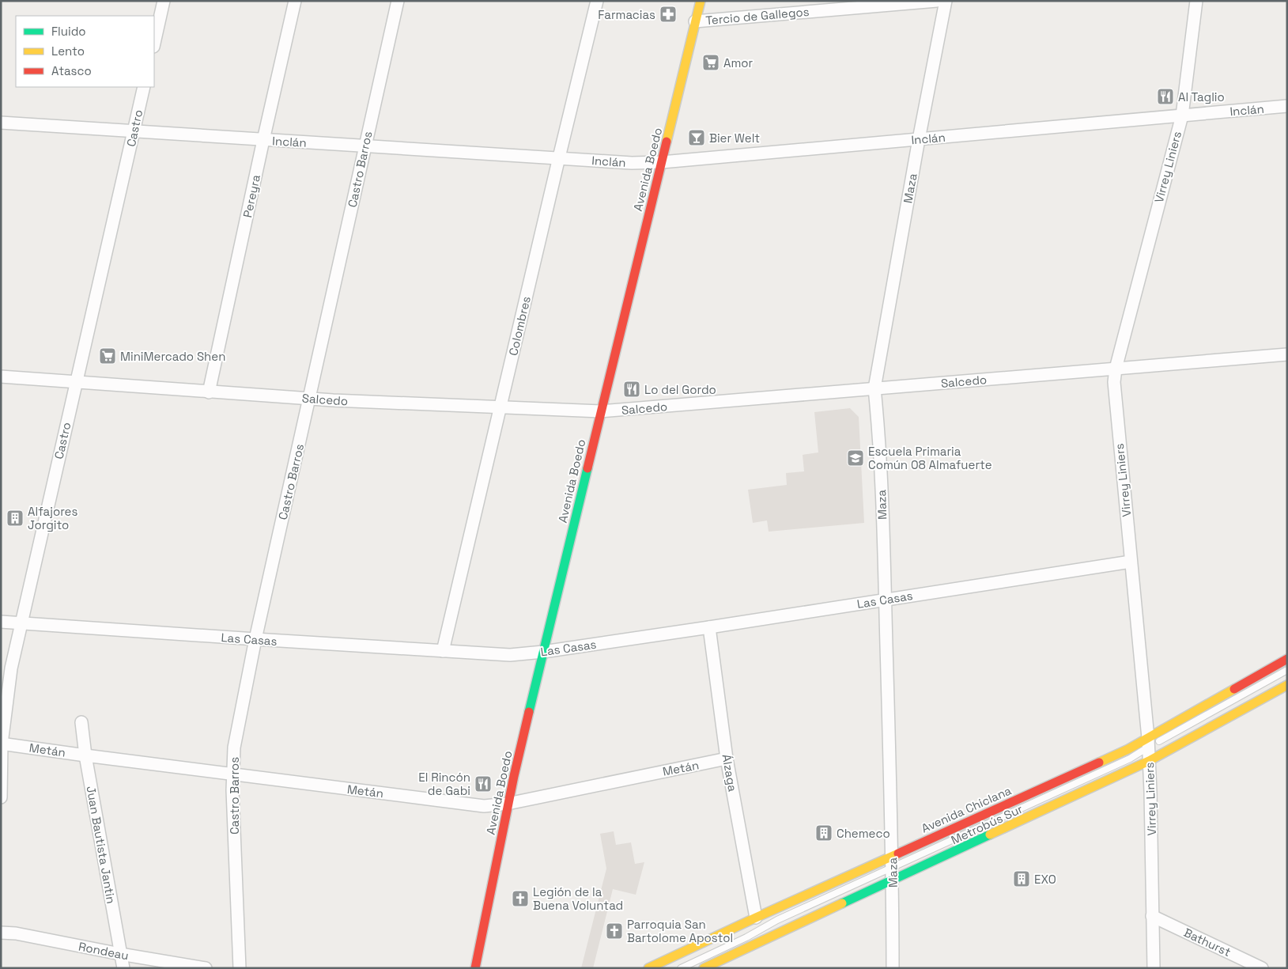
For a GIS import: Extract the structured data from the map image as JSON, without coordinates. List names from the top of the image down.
{
  "streets": {
    "main road": ["Avenida Boedo", "Avenida Chiclana"],
    "street": [
      "Tercio de Gallegos",
      "Inclán",
      "Castro",
      "Virrey Liniers",
      "Castro Barros",
      "Maza",
      "Pereyra",
      "Colombres",
      "Salcedo",
      "Las Casas",
      "Metán",
      "Álzaga",
      "Juan Bautista Jantin",
      "Bathurst",
      "Rondeau"
    ]
  },
  "crossings": [
    ["Tercio de Gallegos", "Avenida Boedo"],
    ["Inclán", "Castro"],
    ["Inclán", "Virrey Liniers"],
    ["Inclán", "Castro Barros"],
    ["Inclán", "Avenida Boedo"],
    ["Inclán", "Maza"],
    ["Inclán", "Pereyra"],
    ["Inclán", "Colombres"],
    ["Castro", "Salcedo"],
    ["Castro", "Las Casas"],
    ["Castro", "Metán"],
    ["Virrey Liniers", "Salcedo"],
    ["Virrey Liniers", "Las Casas"],
    ["Virrey Liniers", "Avenida Chiclana"],
    ["Virrey Liniers", "Bathurst"],
    ["Castro Barros", "Salcedo"],
    ["Castro Barros", "Las Casas"],
    ["Castro Barros", "Metán"],
    ["Avenida Boedo", "Salcedo"],
    ["Avenida Boedo", "Las Casas"],
    ["Avenida Boedo", "Metán"],
    ["Maza", "Salcedo"],
    ["Maza", "Las Casas"],
    ["Maza", "Avenida Chiclana"],
    ["Pereyra", "Salcedo"],
    ["Colombres", "Salcedo"],
    ["Colombres", "Las Casas"],
    ["Las Casas", "Álzaga"],
    ["Metán", "Álzaga"],
    ["Metán", "Juan Bautista Jantin"],
    ["Álzaga", "Avenida Chiclana"],
    ["Juan Bautista Jantin", "Rondeau"]
  ],
  "places": {
    "pharmacy": ["Farmacias"],
    "supermarket": ["Amor", "MiniMercado Shen"],
    "restaurant": ["Al Taglio", "Lo del Gordo", "El Rincón de Gabi"],
    "bar": ["Bier Welt"],
    "school or university": ["Escuela Primaria Común 08 Almafuerte"],
    "building": ["Alfajores Jorgito", "Chemeco", "EXO"],
    "church": ["Legión de la Buena Voluntad", "Parroquia San Bartolome Apostol"]
  },
  "legend": ["Fluido", "Lento", "Atasco"]
}
